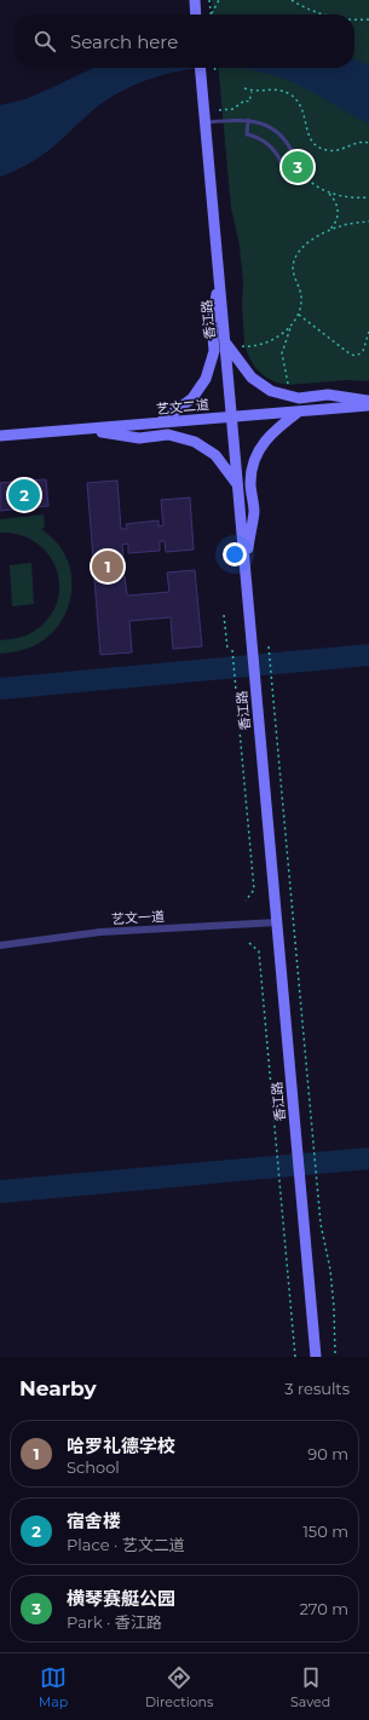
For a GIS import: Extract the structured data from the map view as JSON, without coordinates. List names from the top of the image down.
{
  "streets": {
    "main road": ["香江路", "艺文二道"],
    "street": ["艺文一道"]
  },
  "crossings": [
    ["香江路", "艺文二道"],
    ["香江路", "艺文一道"]
  ],
  "page": {
    "search": "Search here",
    "pins": ["3", "2", "1"],
    "heading": ["Nearby", "3 results"],
    "list": [
      {
        "mark": "1",
        "name": "哈罗礼德学校",
        "note": "School",
        "value": "90 m"
      },
      {
        "mark": "2",
        "name": "宿舍楼",
        "note": "Place · 艺文二道",
        "value": "150 m"
      },
      {
        "mark": "3",
        "name": "横琴赛艇公园",
        "note": "Park · 香江路",
        "value": "270 m"
      }
    ],
    "nav": ["Map", "Directions", "Saved"]
  }
}
